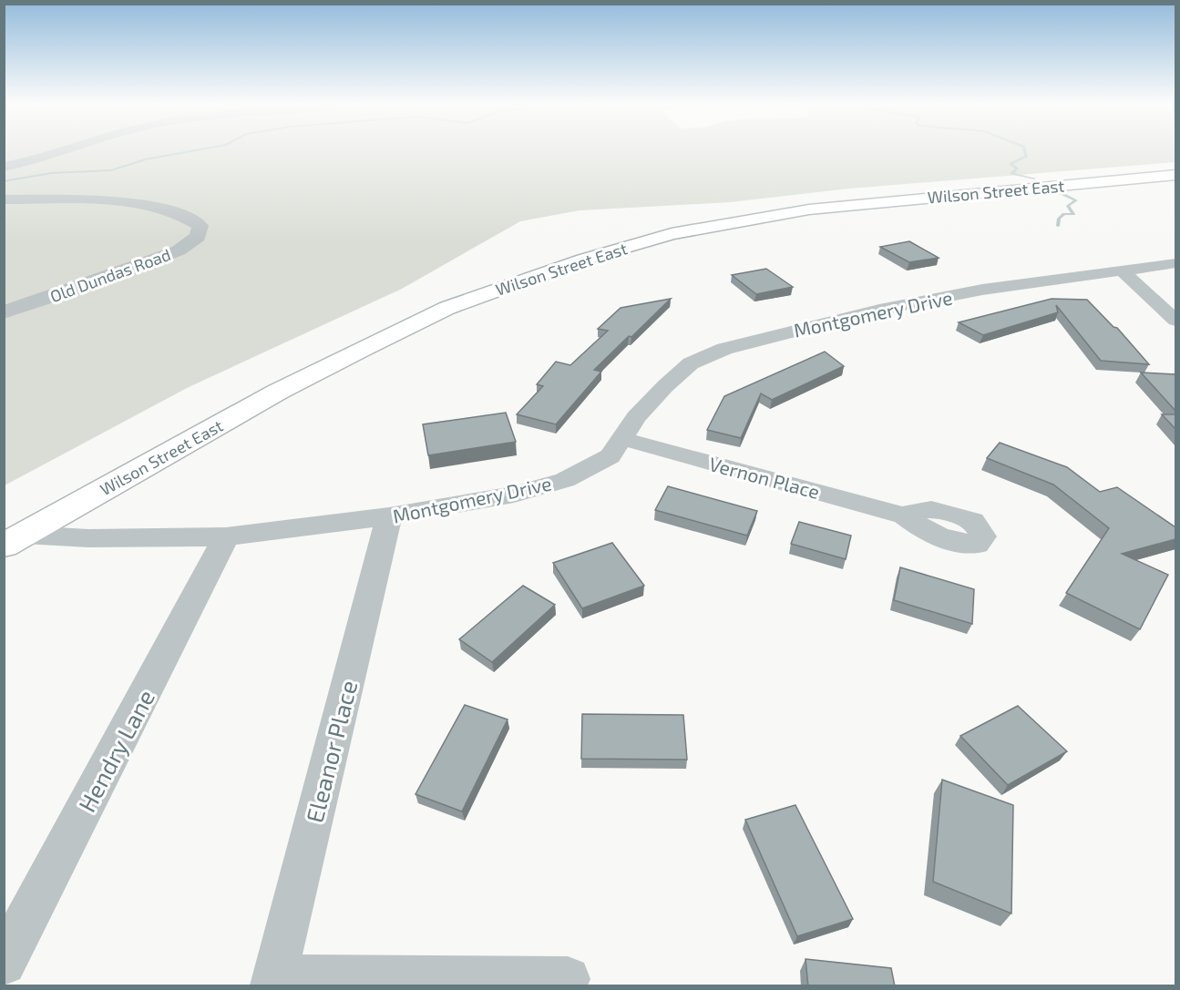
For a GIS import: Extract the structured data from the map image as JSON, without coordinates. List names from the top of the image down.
{
  "streets": {
    "main road": ["Wilson Street East"],
    "street": [
      "Old Dundas Road",
      "Montgomery Drive",
      "Vernon Place",
      "Hendry Lane",
      "Eleanor Place"
    ]
  },
  "crossings": [
    ["Wilson Street East", "Montgomery Drive"],
    ["Montgomery Drive", "Vernon Place"],
    ["Montgomery Drive", "Hendry Lane"],
    ["Montgomery Drive", "Eleanor Place"]
  ]
}
